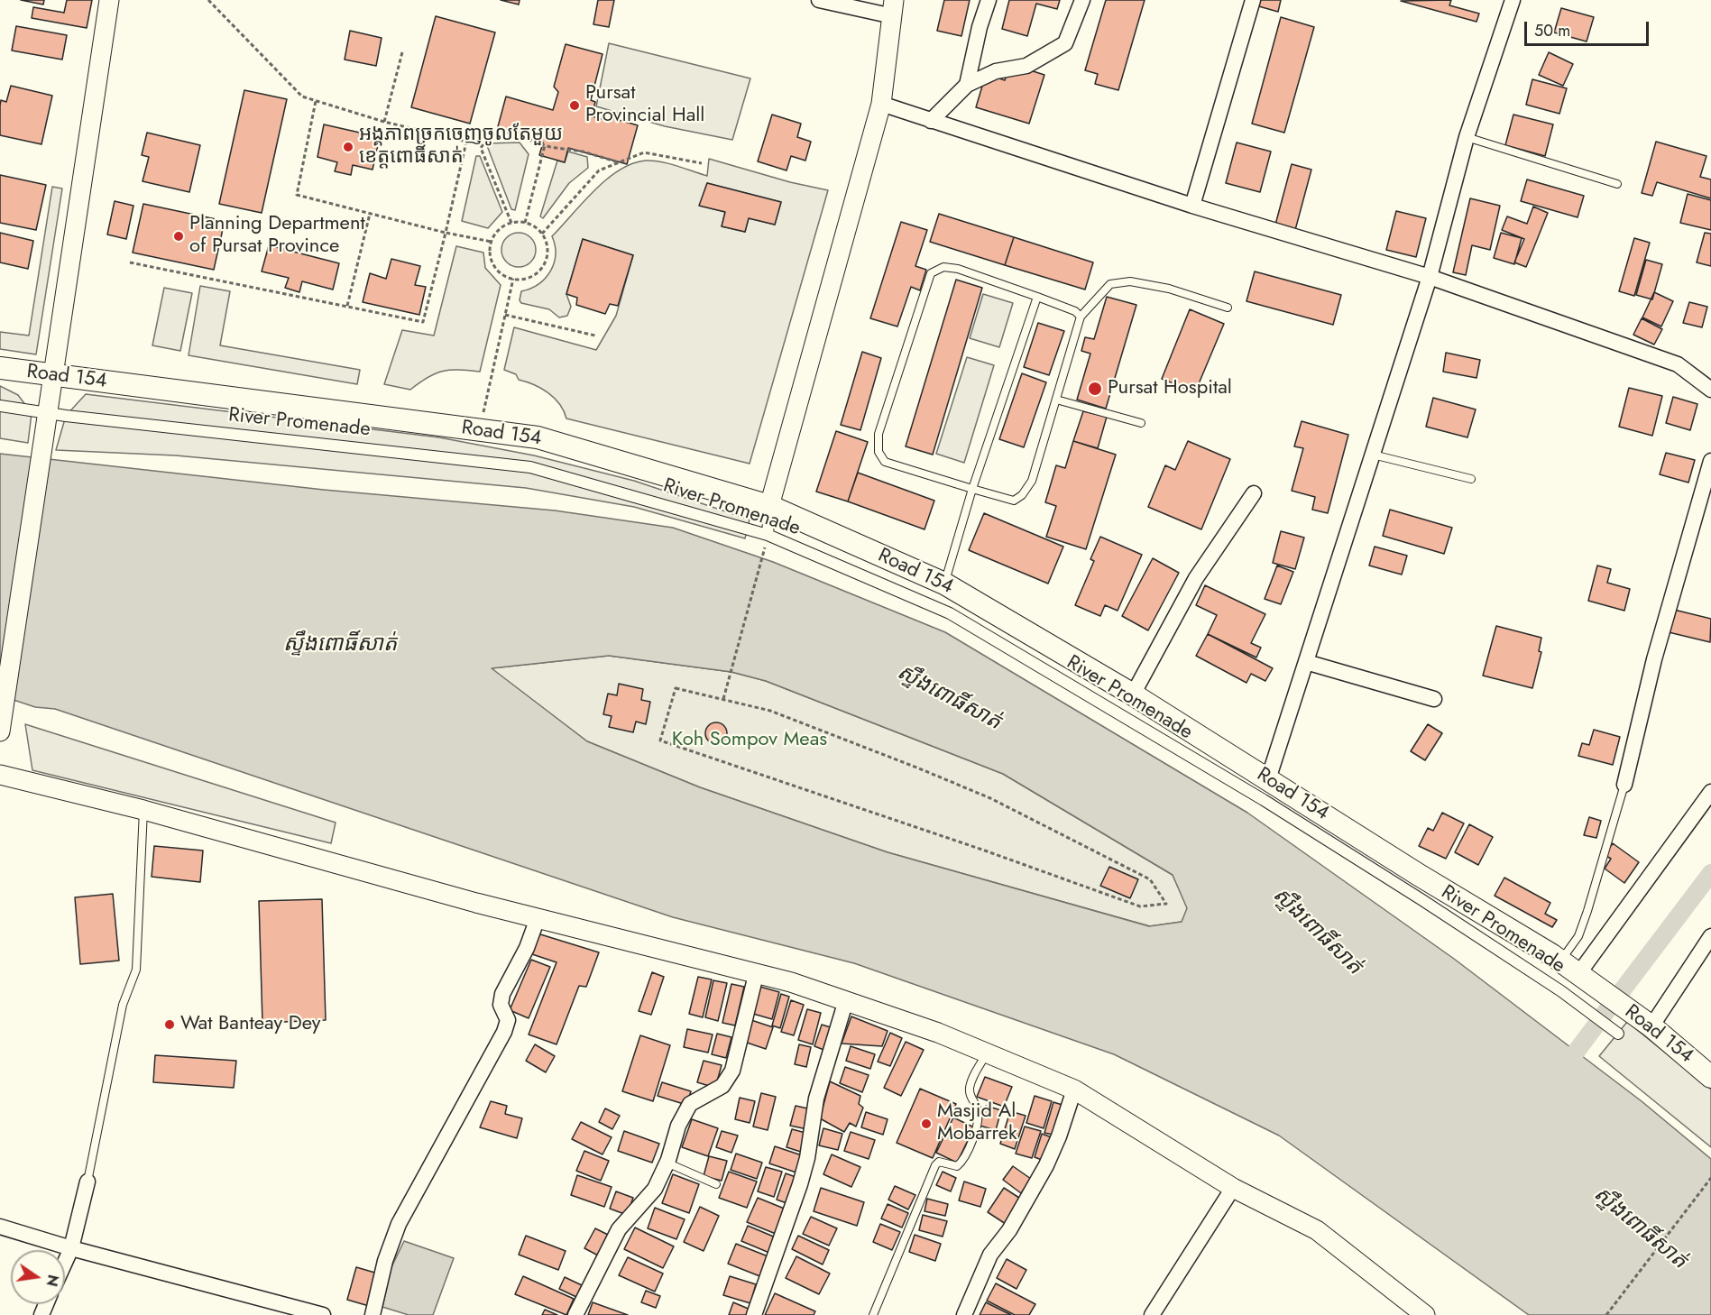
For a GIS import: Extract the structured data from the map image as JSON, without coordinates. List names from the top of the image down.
{
  "streets": {
    "main road": ["Road 154"],
    "street": ["River Promenade"]
  },
  "water": ["ស្ទឹងពោធិ៍សាត់"],
  "parks": ["Koh Sompov Meas"],
  "places": [
    "Pursat Provincial Hall",
    "អង្គភាពច្រកចេញចូលតែមួយ ខេត្តពោធិ៍សាត់",
    "Planning Department of Pursat Province",
    "Pursat Hospital",
    "Wat Banteay Dey",
    "Masjid Al Mobarrek"
  ],
  "scale_bar": "50 m",
  "north": "right"
}
